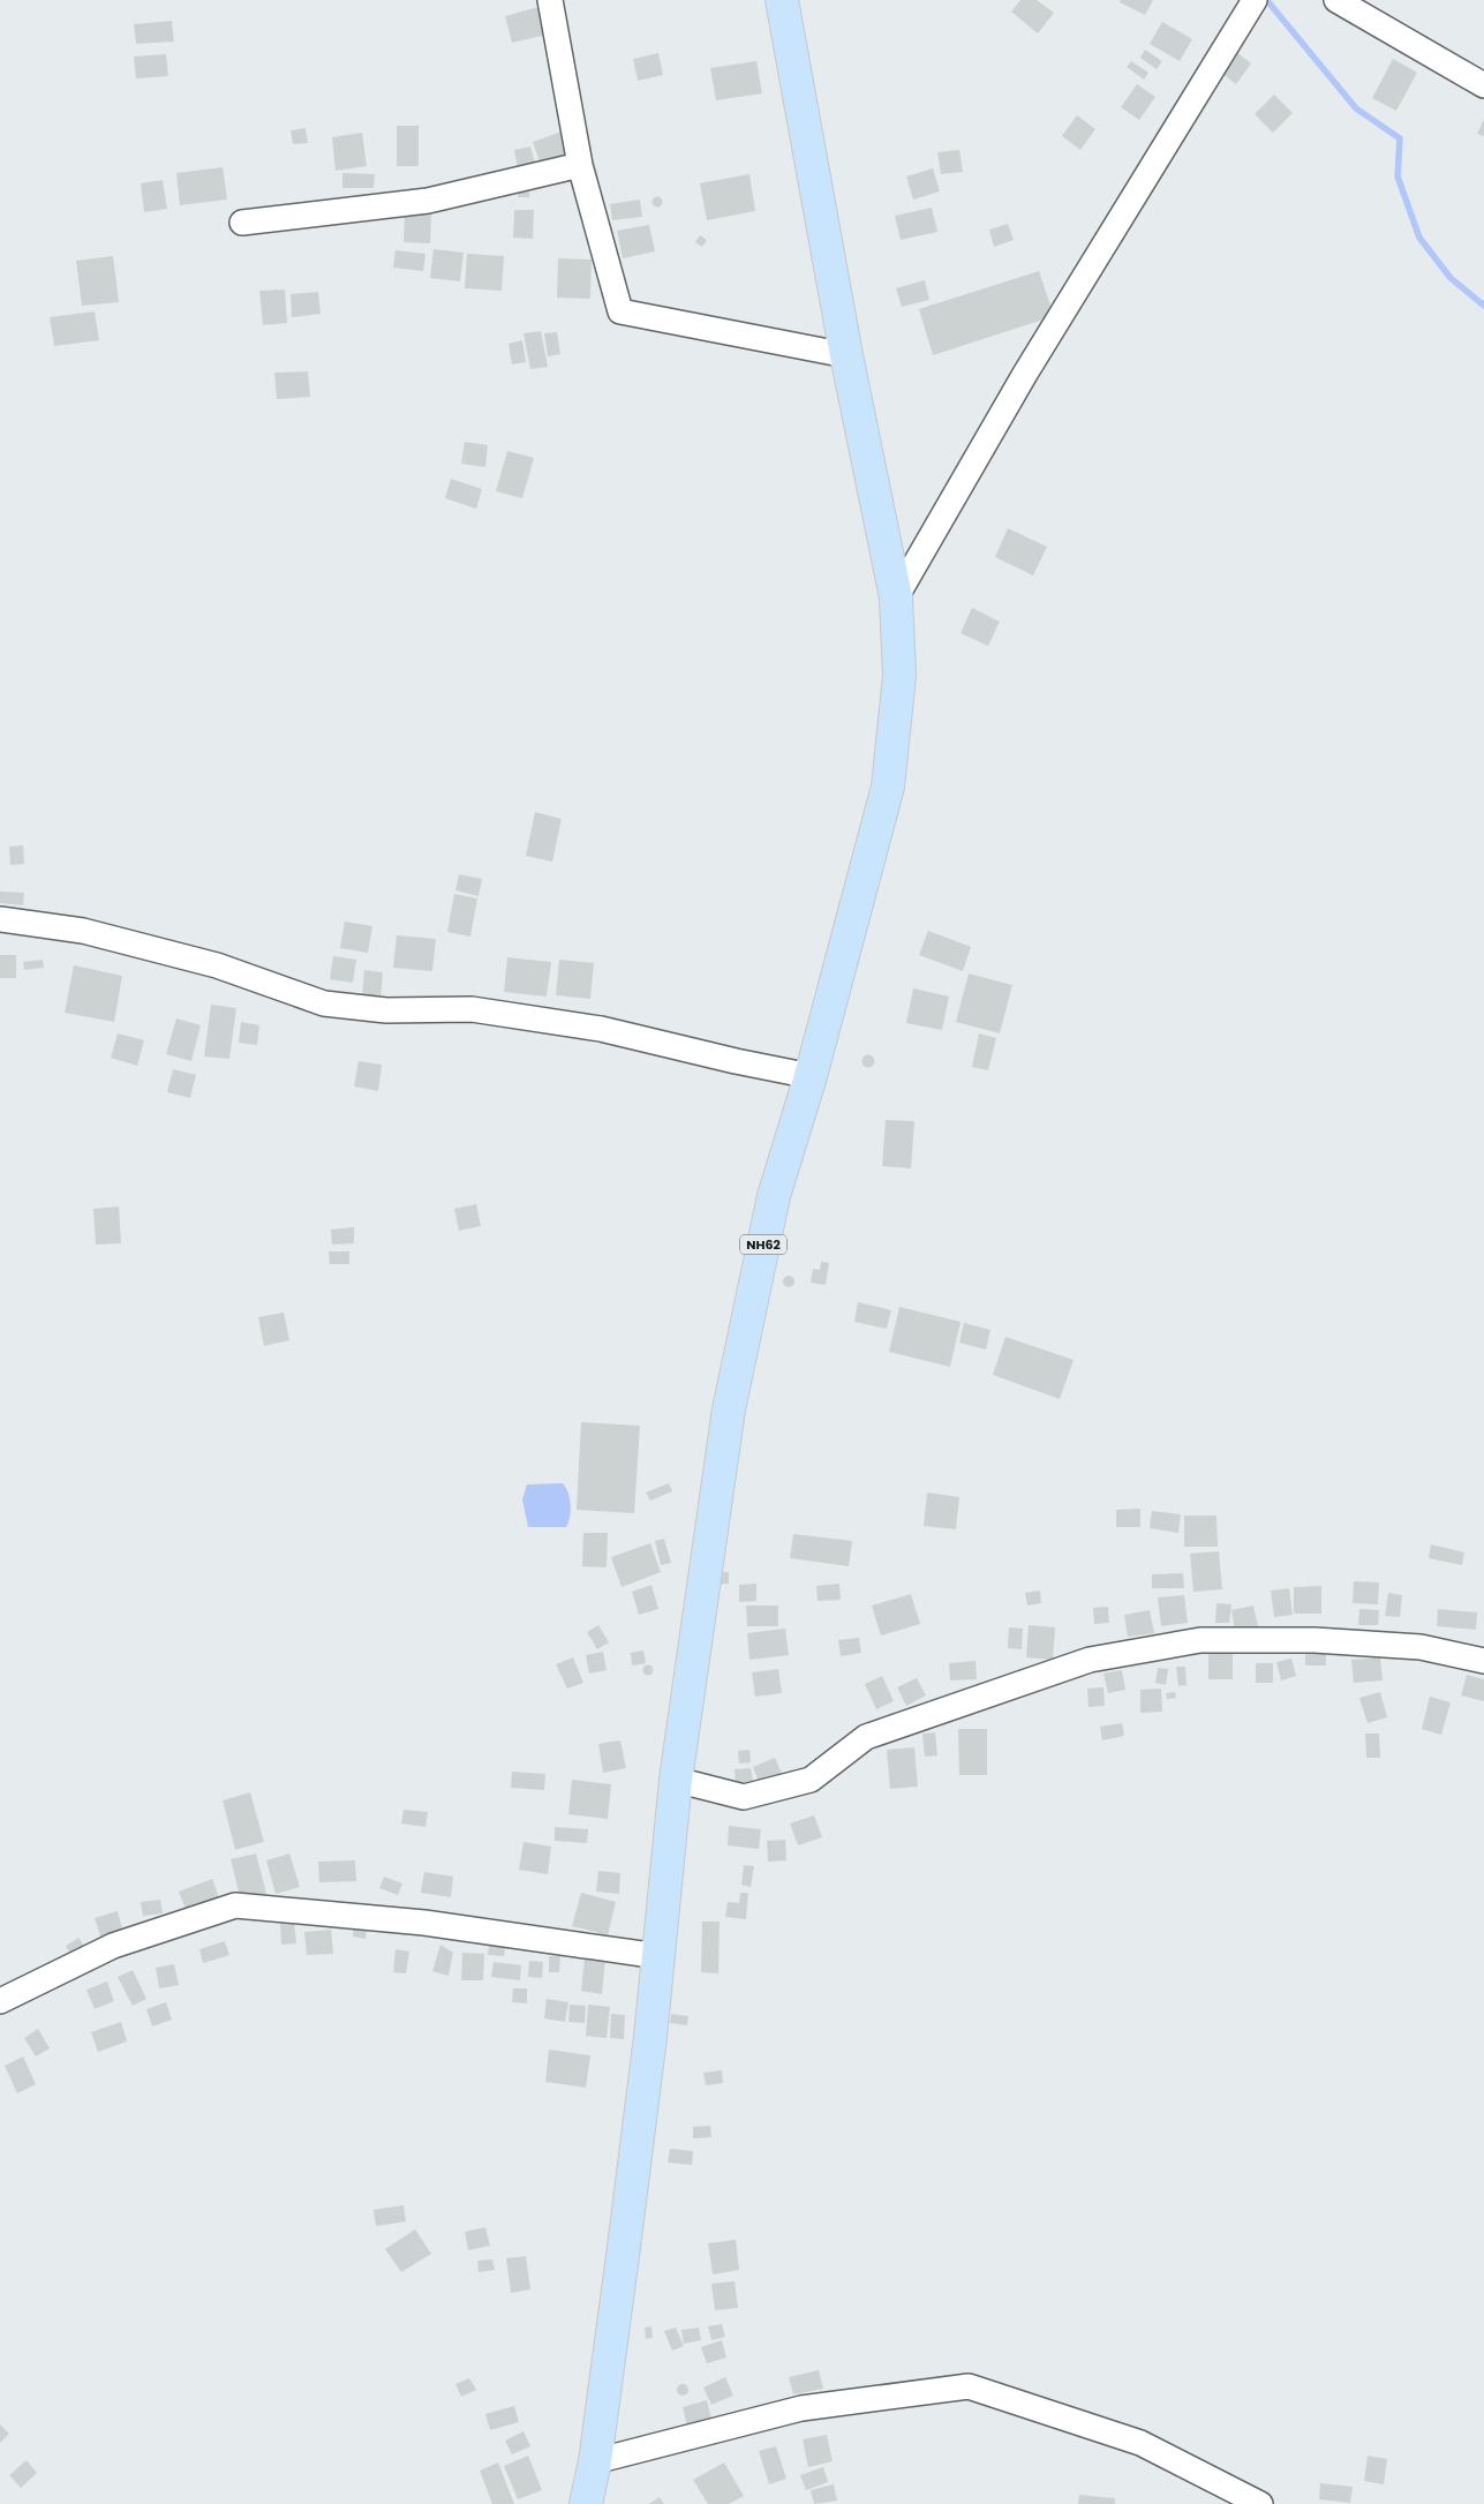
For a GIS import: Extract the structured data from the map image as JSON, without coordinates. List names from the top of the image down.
{
  "streets": {
    "main road": ["NH62"]
  }
}
